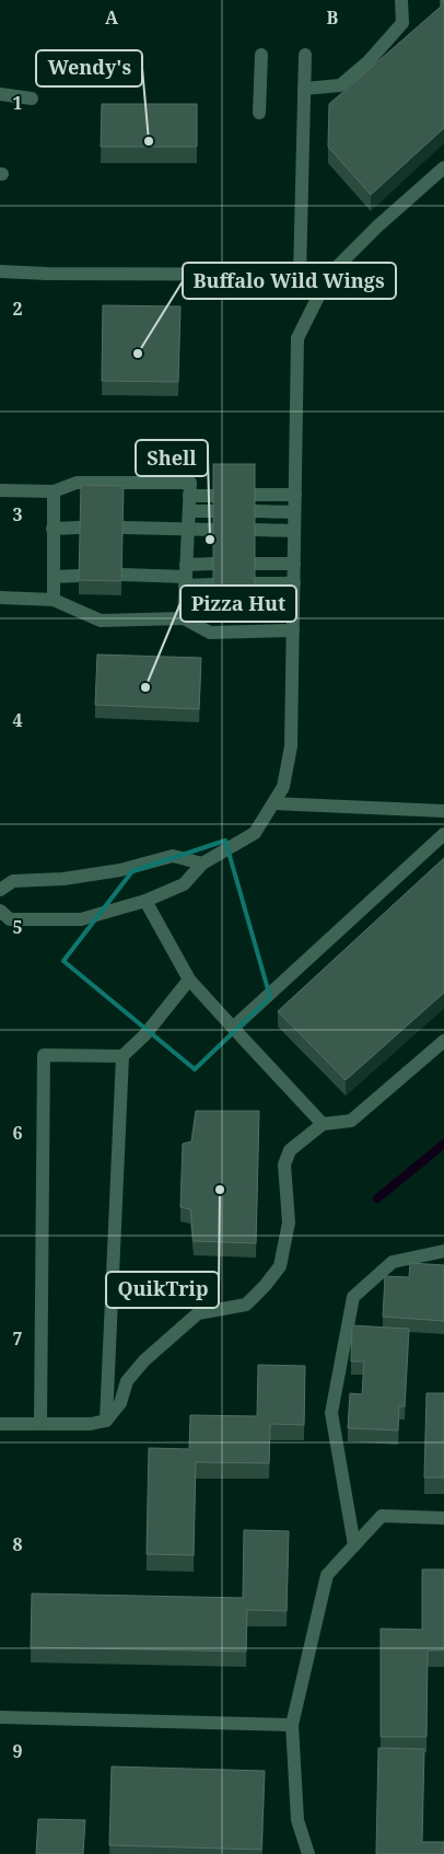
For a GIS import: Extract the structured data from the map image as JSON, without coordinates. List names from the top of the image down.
{
  "places": [
    "Wendy's",
    "Buffalo Wild Wings",
    "Shell",
    "Pizza Hut",
    "QuikTrip"
  ],
  "grid": {
    "columns": ["A", "B"],
    "rows": [
      "1",
      "2",
      "3",
      "4",
      "5",
      "6",
      "7",
      "8",
      "9"
    ]
  }
}
